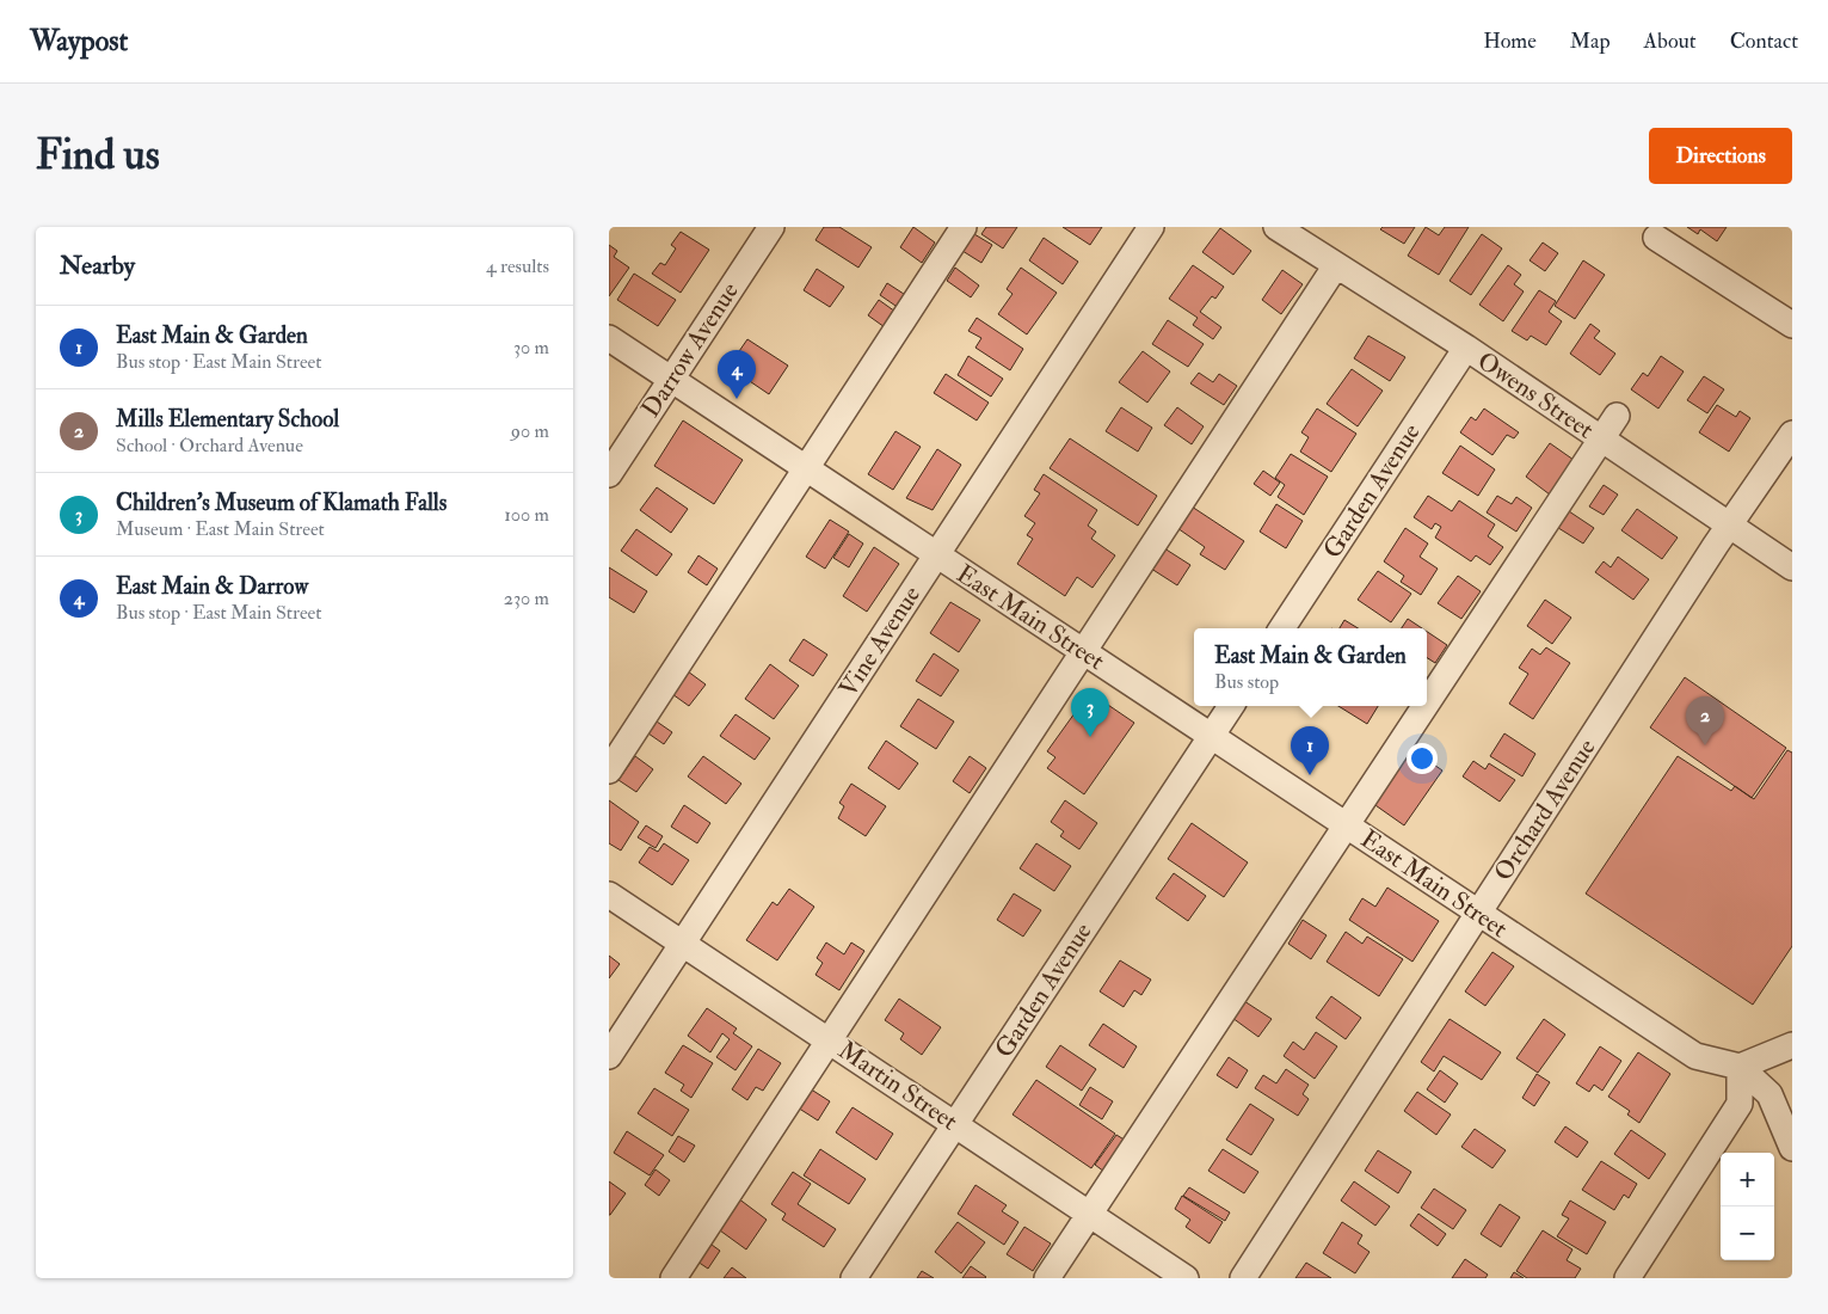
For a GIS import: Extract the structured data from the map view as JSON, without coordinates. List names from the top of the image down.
{
  "streets": {
    "street": [
      "Darrow Avenue",
      "Owens Street",
      "Garden Avenue",
      "East Main Street",
      "Vine Avenue",
      "Orchard Avenue",
      "Martin Street"
    ]
  },
  "crossings": [
    ["Darrow Avenue", "East Main Street"],
    ["Owens Street", "Garden Avenue"],
    ["Owens Street", "Orchard Avenue"],
    ["Garden Avenue", "East Main Street"],
    ["Garden Avenue", "Martin Street"],
    ["East Main Street", "Vine Avenue"],
    ["East Main Street", "Orchard Avenue"],
    ["Vine Avenue", "Martin Street"]
  ],
  "page": {
    "header": "Waypost",
    "nav": [
      "Home",
      "Map",
      "About",
      "Contact"
    ],
    "buttons": "Directions",
    "title": "Find us",
    "heading": ["Nearby", "4 results"],
    "list": [
      {
        "mark": "1",
        "name": "East Main & Garden",
        "note": "Bus stop · East Main Street",
        "value": "30 m"
      },
      {
        "mark": "2",
        "name": "Mills Elementary School",
        "note": "School · Orchard Avenue",
        "value": "90 m"
      },
      {
        "mark": "3",
        "name": "Children’s Museum of Klamath Falls",
        "note": "Museum · East Main Street",
        "value": "100 m"
      },
      {
        "mark": "4",
        "name": "East Main & Darrow",
        "note": "Bus stop · East Main Street",
        "value": "230 m"
      }
    ],
    "pins": [
      "4",
      "3",
      "2",
      "1"
    ],
    "popup": ["East Main & Garden", "Bus stop"],
    "map_buttons": ["+", "−"]
  }
}
